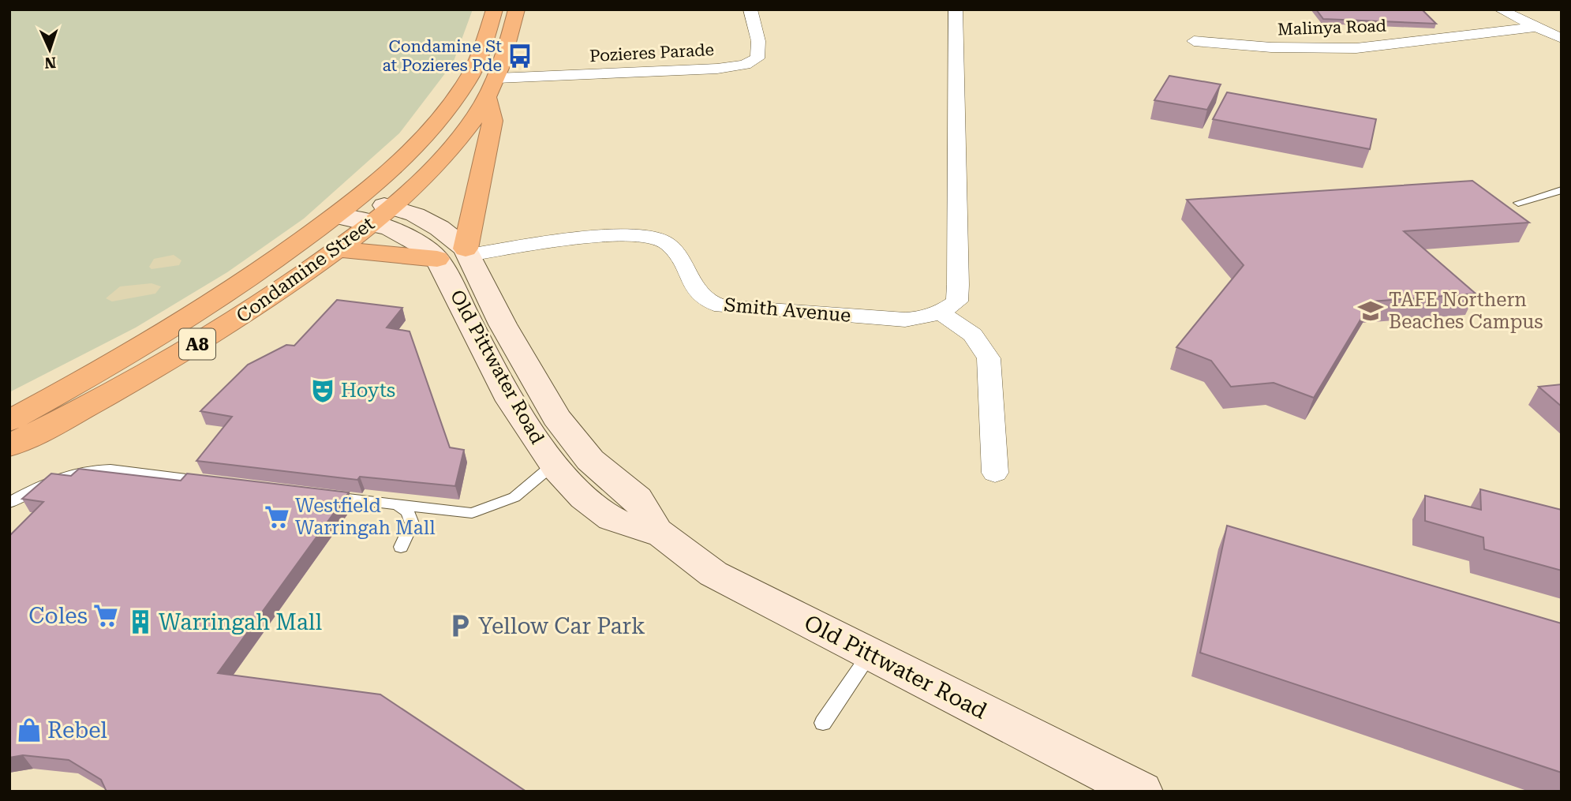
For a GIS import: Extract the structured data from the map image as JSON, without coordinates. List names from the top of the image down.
{
  "streets": {
    "highway": ["Condamine Street", "A8"],
    "street": [
      "Malinya Road",
      "Pozieres Parade",
      "Smith Avenue",
      "Old Pittwater Road"
    ]
  },
  "crossings": [
    ["Pozieres Parade", "Condamine Street"],
    ["Condamine Street", "Old Pittwater Road"],
    ["Smith Avenue", "Old Pittwater Road"]
  ],
  "places": {
    "bus stop": ["Condamine St at Pozieres Pde"],
    "school or university": ["TAFE Northern Beaches Campus"],
    "theatre": ["Hoyts"],
    "supermarket": ["Westfield Warringah Mall", "Coles"],
    "building": ["Warringah Mall"],
    "parking": ["Yellow Car Park"],
    "shop": ["Rebel"]
  },
  "north": "bottom"
}
